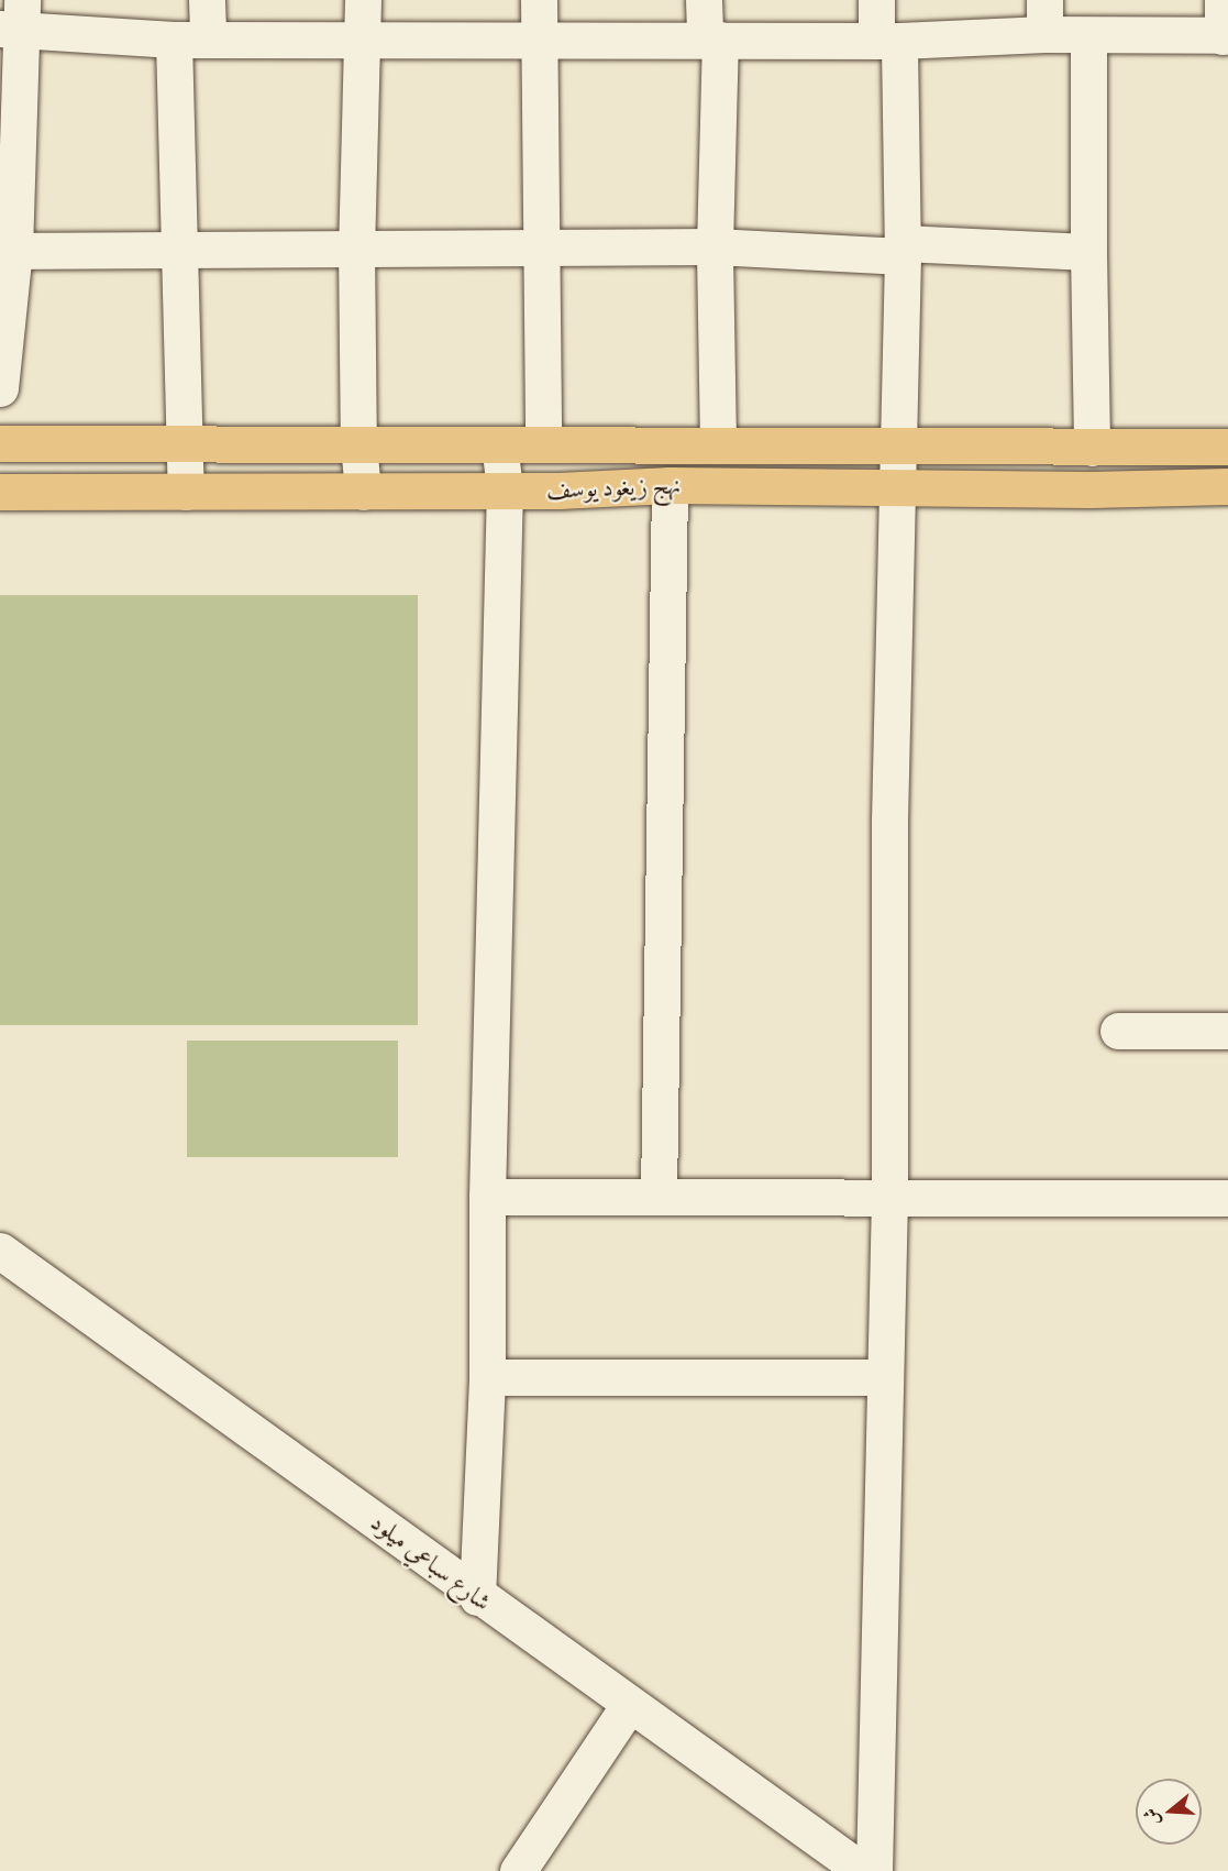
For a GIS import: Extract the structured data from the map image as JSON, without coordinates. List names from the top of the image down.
{
  "streets": {
    "main road": ["نهج زيغود يوسف"],
    "street": ["شارع سباعي ميلود"]
  },
  "north": "left"
}
